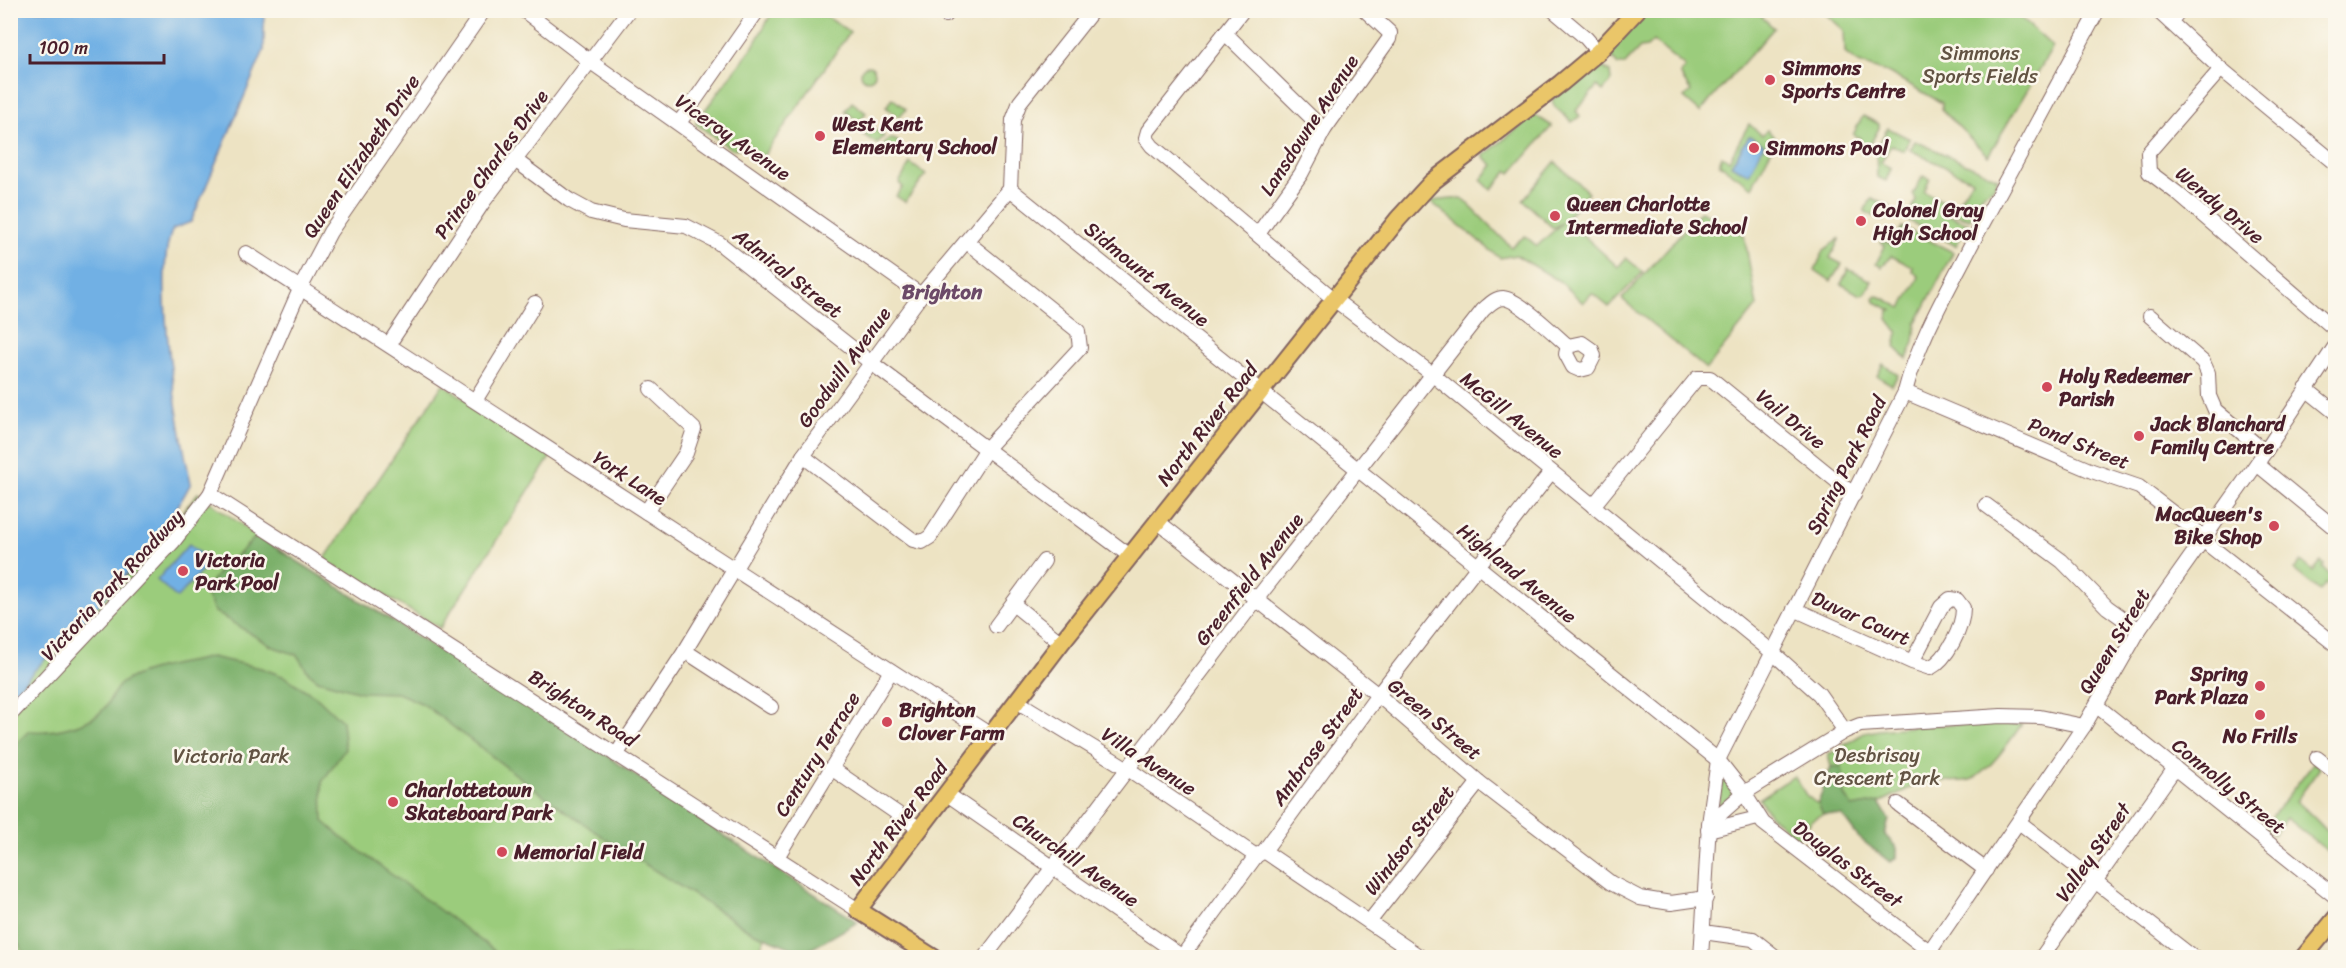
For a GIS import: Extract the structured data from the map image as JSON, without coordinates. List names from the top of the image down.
{
  "streets": {
    "main road": ["North River Road", "Brighton Road"],
    "street": [
      "Lansdowne Avenue",
      "Viceroy Avenue",
      "Queen Elizabeth Drive",
      "Prince Charles Drive",
      "Wendy Drive",
      "Admiral Street",
      "Sidmount Avenue",
      "Goodwill Avenue",
      "McGill Avenue",
      "Vail Drive",
      "Pond Street",
      "Spring Park Road",
      "York Lane",
      "Highland Avenue",
      "Greenfield Avenue",
      "Victoria Park Roadway",
      "Duvar Court",
      "Queen Street",
      "Green Street",
      "Ambrose Street",
      "Century Terrace",
      "Villa Avenue",
      "Connolly Street",
      "Windsor Street",
      "Valley Street",
      "Churchill Avenue",
      "Douglas Street"
    ]
  },
  "crossings": [
    ["Lansdowne Avenue", "McGill Avenue"],
    ["Viceroy Avenue", "Prince Charles Drive"],
    ["Viceroy Avenue", "Goodwill Avenue"],
    ["Queen Elizabeth Drive", "York Lane"],
    ["Queen Elizabeth Drive", "Victoria Park Roadway"],
    ["Queen Elizabeth Drive", "Brighton Road"],
    ["Prince Charles Drive", "Admiral Street"],
    ["Prince Charles Drive", "York Lane"],
    ["Admiral Street", "Goodwill Avenue"],
    ["Admiral Street", "North River Road"],
    ["Sidmount Avenue", "Goodwill Avenue"],
    ["Sidmount Avenue", "North River Road"],
    ["Sidmount Avenue", "Highland Avenue"],
    ["Goodwill Avenue", "York Lane"],
    ["Goodwill Avenue", "Brighton Road"],
    ["McGill Avenue", "Vail Drive"],
    ["McGill Avenue", "North River Road"],
    ["McGill Avenue", "Spring Park Road"],
    ["McGill Avenue", "Greenfield Avenue"],
    ["McGill Avenue", "Ambrose Street"],
    ["Vail Drive", "Spring Park Road"],
    ["North River Road", "York Lane"],
    ["North River Road", "Highland Avenue"],
    ["North River Road", "Brighton Road"],
    ["North River Road", "Green Street"],
    ["North River Road", "Villa Avenue"],
    ["North River Road", "Churchill Avenue"],
    ["Pond Street", "Spring Park Road"],
    ["Pond Street", "Queen Street"],
    ["Spring Park Road", "Highland Avenue"],
    ["Spring Park Road", "Duvar Court"],
    ["Spring Park Road", "Green Street"],
    ["York Lane", "Century Terrace"],
    ["Highland Avenue", "Greenfield Avenue"],
    ["Highland Avenue", "Ambrose Street"],
    ["Highland Avenue", "Douglas Street"],
    ["Greenfield Avenue", "Green Street"],
    ["Greenfield Avenue", "Villa Avenue"],
    ["Greenfield Avenue", "Churchill Avenue"],
    ["Victoria Park Roadway", "Brighton Road"],
    ["Queen Street", "Connolly Street"],
    ["Queen Street", "Douglas Street"],
    ["Brighton Road", "Century Terrace"],
    ["Green Street", "Ambrose Street"],
    ["Green Street", "Windsor Street"],
    ["Ambrose Street", "Villa Avenue"],
    ["Ambrose Street", "Churchill Avenue"],
    ["Villa Avenue", "Windsor Street"],
    ["Connolly Street", "Valley Street"]
  ],
  "districts": ["Brighton"],
  "parks": ["Simmons Sports Fields", "Desbrisay Crescent Park", "Victoria Park"],
  "places": [
    "Simmons Sports Centre",
    "West Kent Elementary School",
    "Simmons Pool",
    "Queen Charlotte Intermediate School",
    "Colonel Gray High School",
    "Holy Redeemer Parish",
    "Jack Blanchard Family Centre",
    "MacQueen's Bike Shop",
    "Victoria Park Pool",
    "Spring Park Plaza",
    "No Frills",
    "Brighton Clover Farm",
    "Charlottetown Skateboard Park",
    "Memorial Field"
  ],
  "scale_bar": "100 m"
}
